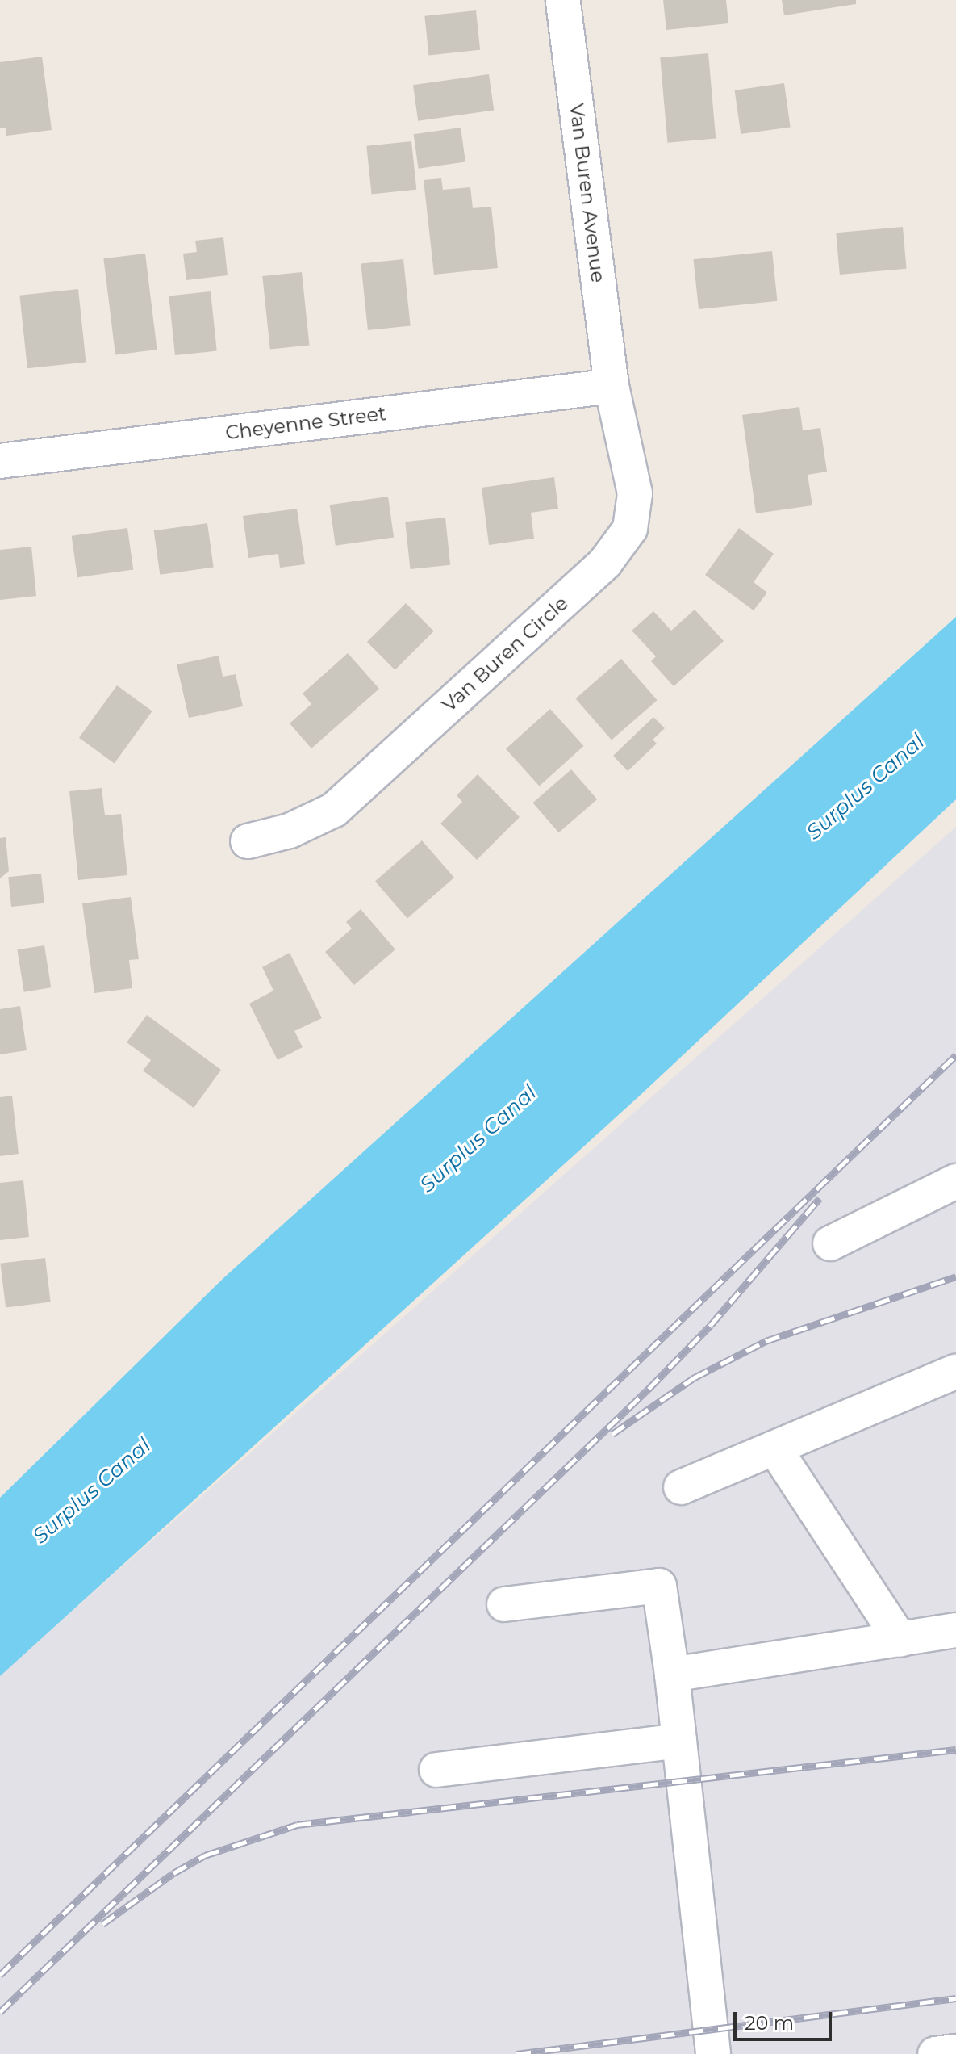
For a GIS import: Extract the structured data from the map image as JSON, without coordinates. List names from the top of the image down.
{
  "streets": {
    "street": ["Van Buren Avenue", "Cheyenne Street", "Van Buren Circle"]
  },
  "crossings": [
    ["Van Buren Avenue", "Cheyenne Street"],
    ["Van Buren Avenue", "Van Buren Circle"],
    ["Cheyenne Street", "Van Buren Circle"]
  ],
  "water": ["Surplus Canal"],
  "scale_bar": "20 m"
}
